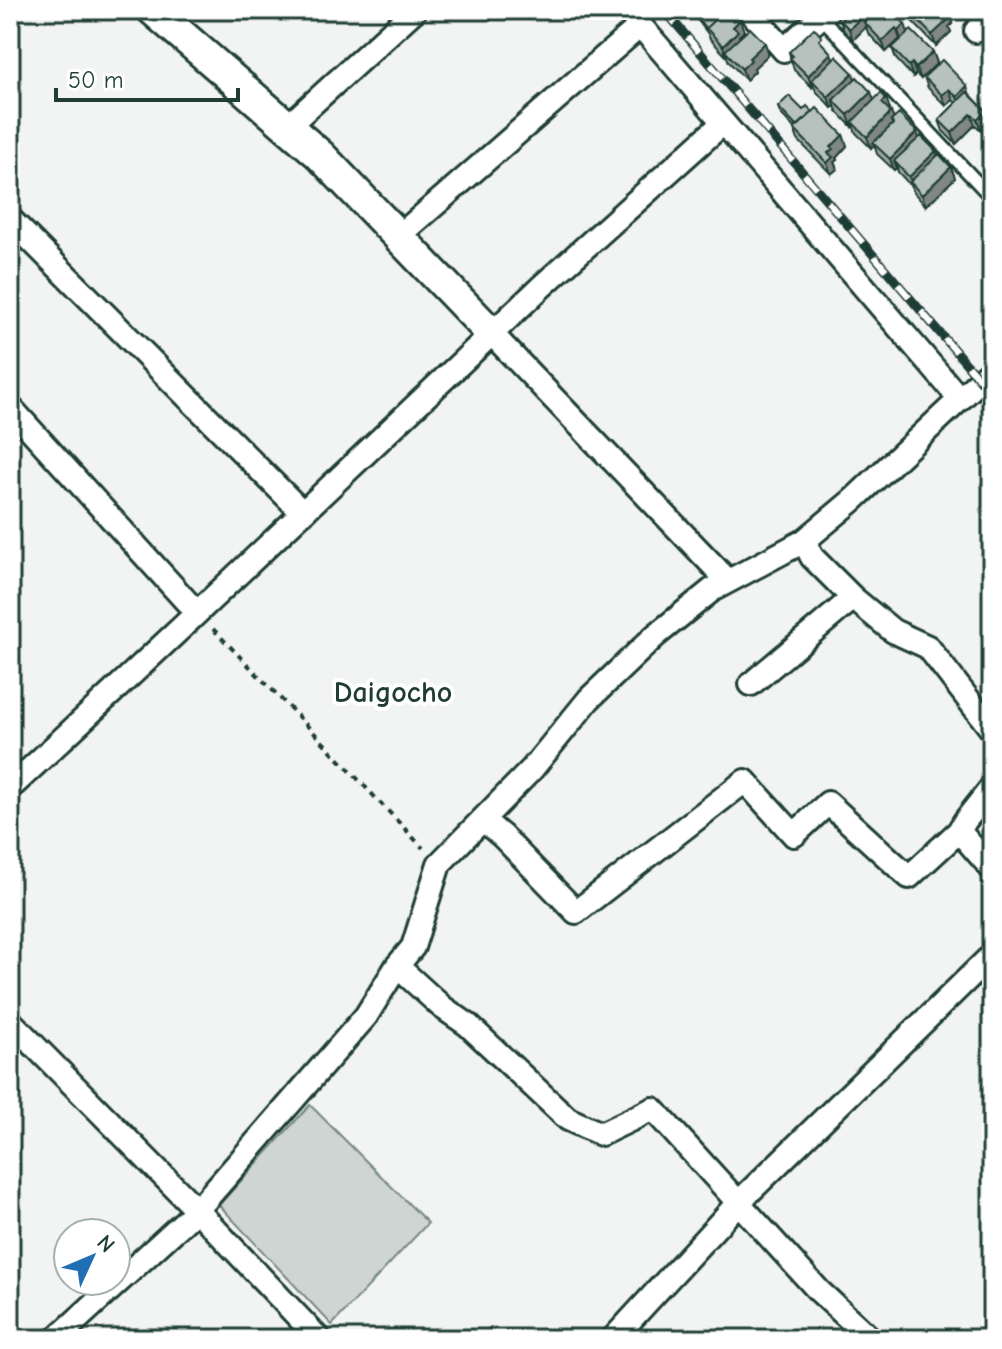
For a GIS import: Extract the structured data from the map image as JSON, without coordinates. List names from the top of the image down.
{
  "districts": ["Daigocho"],
  "scale_bar": "50 m",
  "north": "top right"
}
